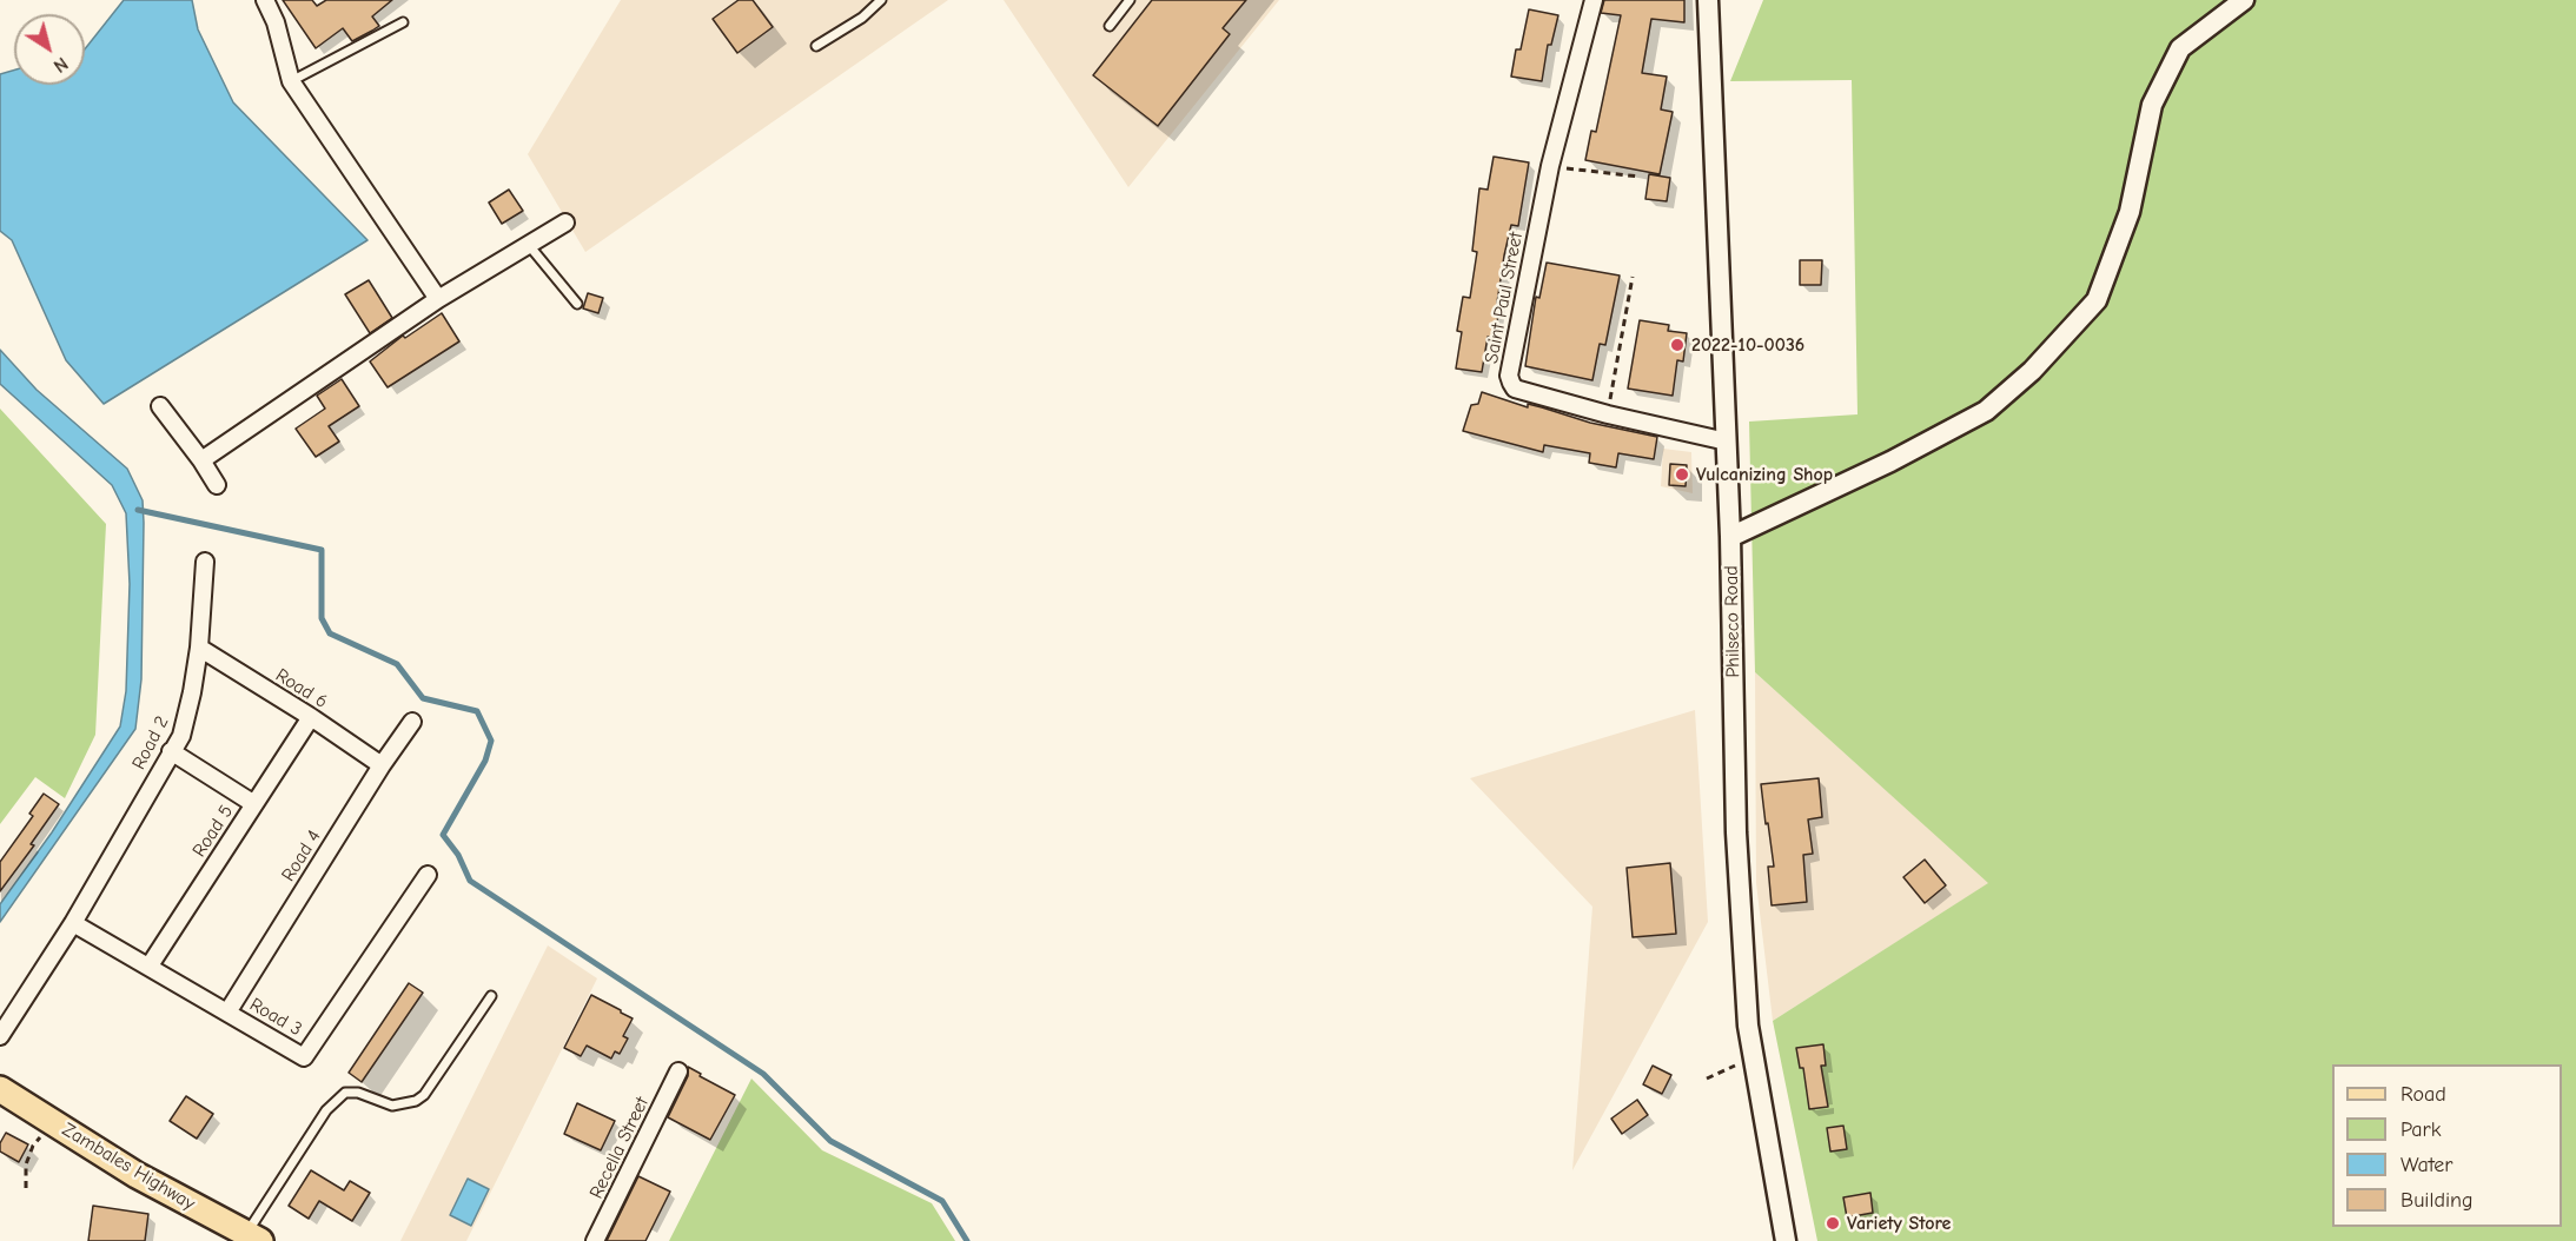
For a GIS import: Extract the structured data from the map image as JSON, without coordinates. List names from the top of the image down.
{
  "streets": {
    "main road": ["Zambales Highway"],
    "street": [
      "Saint Paul Street",
      "Philseco Road",
      "Road 6",
      "Road 2",
      "Road 5",
      "Road 4",
      "Road 3",
      "Recella Street"
    ]
  },
  "crossings": [
    ["Saint Paul Street", "Philseco Road"],
    ["Road 6", "Road 2"],
    ["Road 6", "Road 5"],
    ["Road 6", "Road 4"],
    ["Road 2", "Road 3"],
    ["Road 5", "Road 3"],
    ["Road 4", "Road 3"]
  ],
  "places": ["2022-10-0036", "Vulcanizing Shop", "Variety Store"],
  "legend": [
    "Road",
    "Park",
    "Water",
    "Building"
  ],
  "north": "bottom right"
}
